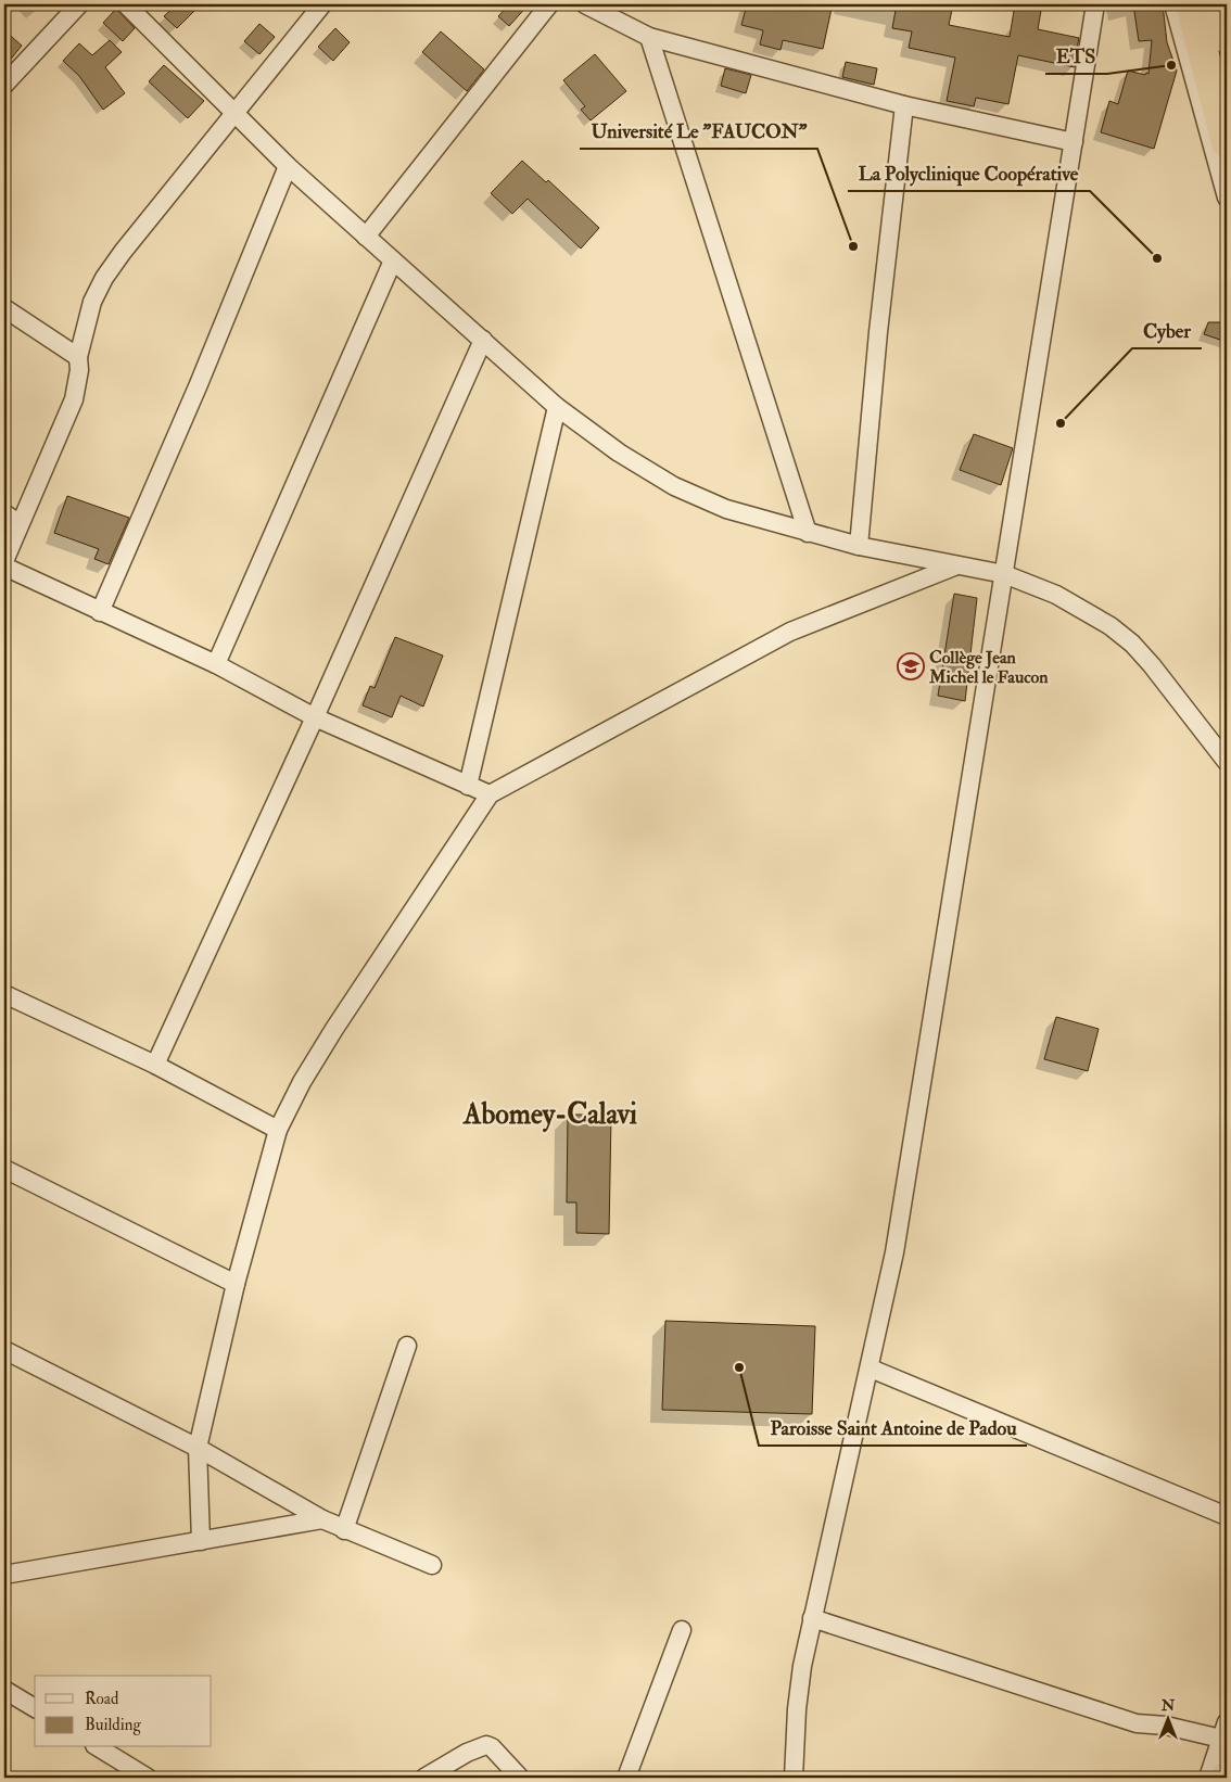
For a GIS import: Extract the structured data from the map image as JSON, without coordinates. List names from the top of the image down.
{
  "districts": ["Abomey-Calavi"],
  "places": {
    "other": [
      "ETS",
      "Université Le \"FAUCON\"",
      "La Polyclinique Coopérative",
      "Cyber",
      "Paroisse Saint Antoine de Padou"
    ],
    "school or university": ["Collège Jean Michel le Faucon"]
  },
  "legend": ["Road", "Building"],
  "north": "top"
}
